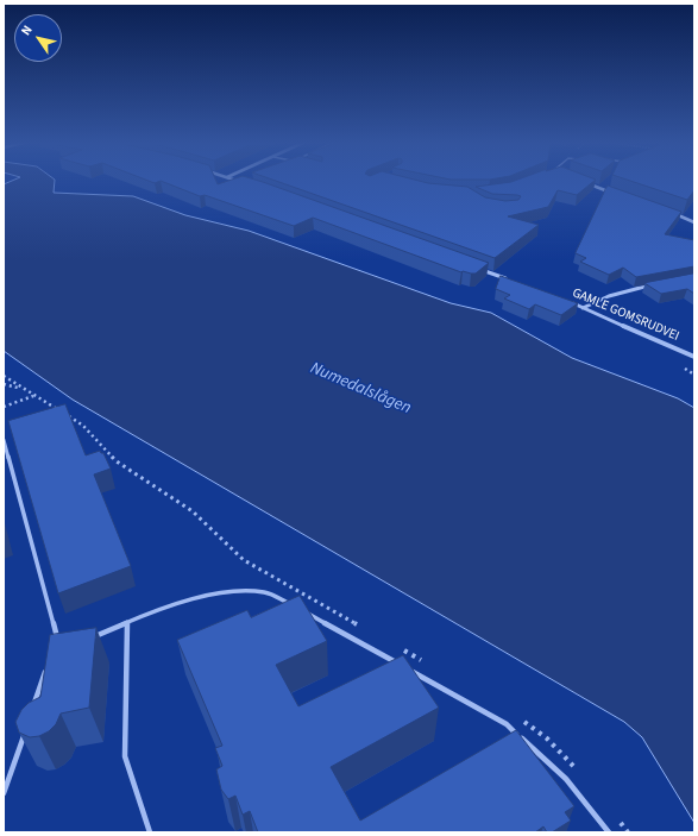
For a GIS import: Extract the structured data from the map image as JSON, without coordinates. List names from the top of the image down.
{
  "streets": {
    "street": ["GAMLE GOMSRUDVEI"]
  },
  "water": ["Numedalslågen"],
  "north": "top left"
}
